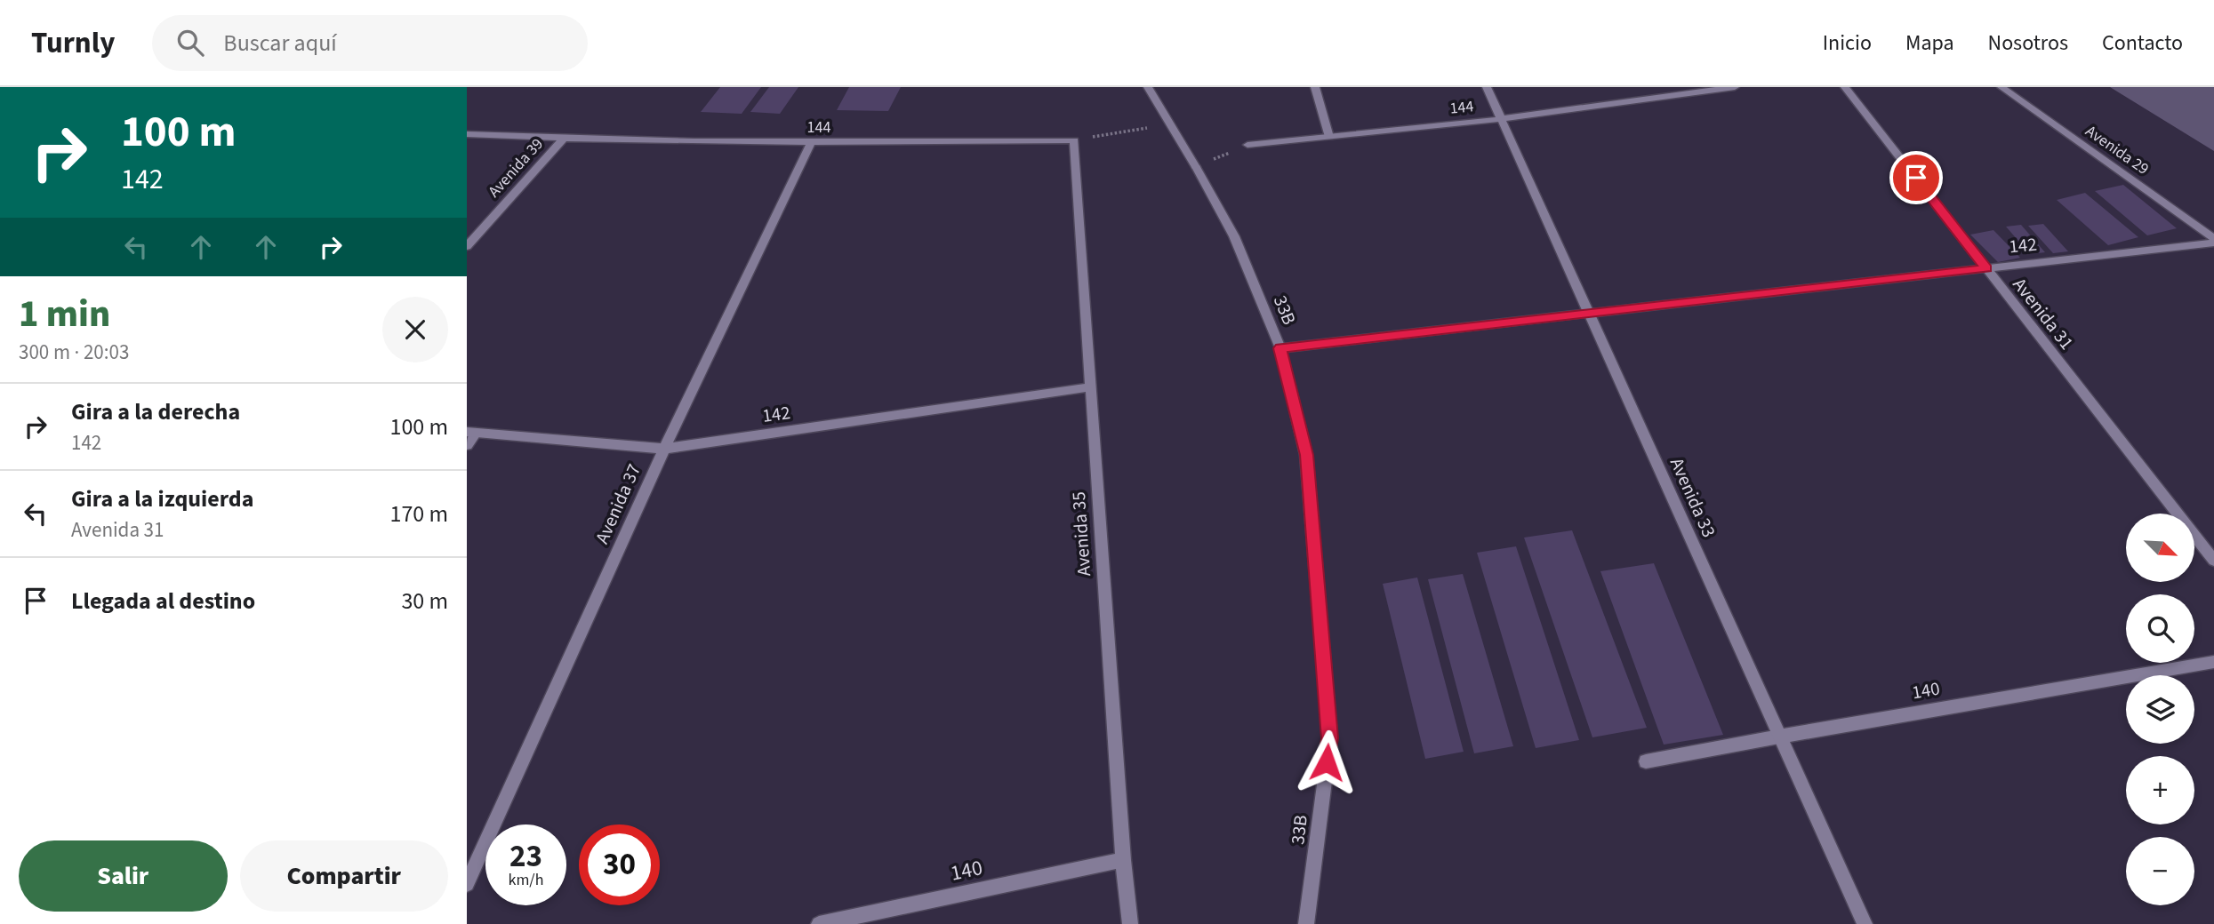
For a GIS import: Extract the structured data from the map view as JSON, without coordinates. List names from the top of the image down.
{
  "streets": {
    "street": [
      "144",
      "Avenida 29",
      "Avenida 39",
      "142",
      "33B",
      "Avenida 31",
      "Avenida 33",
      "Avenida 37",
      "Avenida 35",
      "140"
    ]
  },
  "crossings": [
    ["144", "Avenida 39"],
    ["144", "Avenida 33"],
    ["144", "Avenida 37"],
    ["144", "Avenida 35"],
    ["142", "33B"],
    ["142", "Avenida 31"],
    ["142", "Avenida 33"],
    ["142", "Avenida 37"],
    ["142", "Avenida 35"],
    ["Avenida 33", "140"],
    ["Avenida 35", "140"]
  ],
  "north": "bottom right",
  "page": {
    "header": "Turnly",
    "search": "Buscar aquí",
    "nav": [
      "Inicio",
      "Mapa",
      "Nosotros",
      "Contacto"
    ],
    "turn": ["100 m", "142"],
    "heading": ["1 min", "300 m · 20:03"],
    "list": [
      {
        "name": "Gira a la derecha",
        "note": "142",
        "value": "100 m"
      },
      {
        "name": "Gira a la izquierda",
        "note": "Avenida 31",
        "value": "170 m"
      },
      {
        "name": "Llegada al destino",
        "value": "30 m"
      }
    ],
    "map_buttons": ["+", "−"],
    "speed": "23 km/h",
    "limit": "30",
    "buttons": ["Salir", "Compartir"]
  }
}
